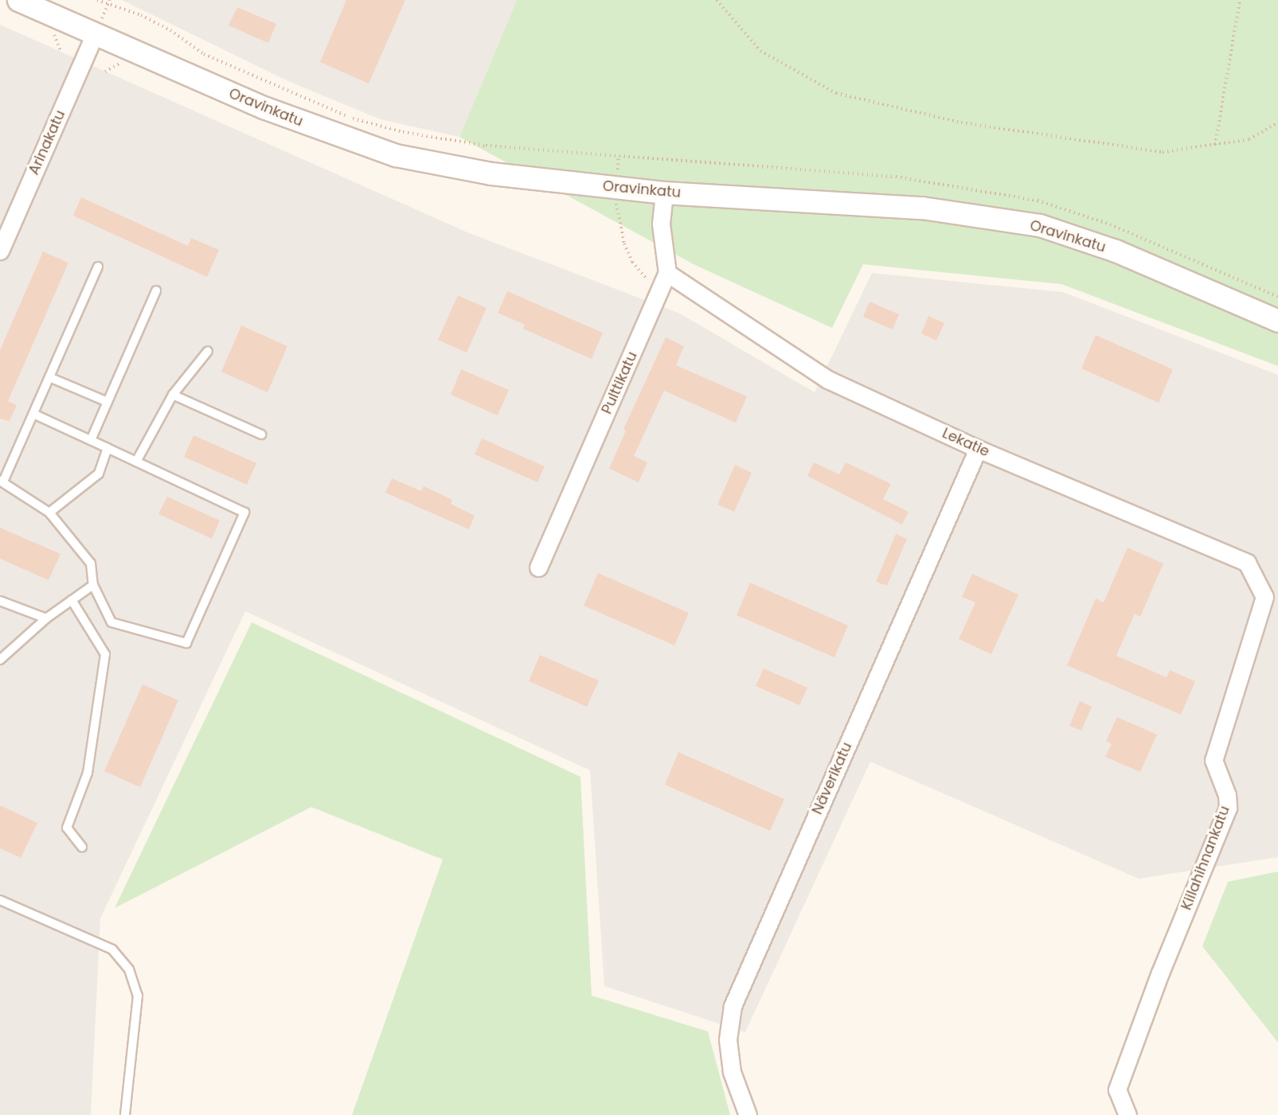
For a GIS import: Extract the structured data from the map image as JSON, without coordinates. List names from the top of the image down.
{
  "streets": {
    "street": [
      "Oravinkatu",
      "Arinakatu",
      "Pulttikatu",
      "Lekatie",
      "Näverikatu",
      "Kiilahihnankatu"
    ]
  },
  "crossings": [
    ["Oravinkatu", "Arinakatu"],
    ["Oravinkatu", "Pulttikatu"],
    ["Pulttikatu", "Lekatie"],
    ["Lekatie", "Näverikatu"],
    ["Lekatie", "Kiilahihnankatu"]
  ]
}
